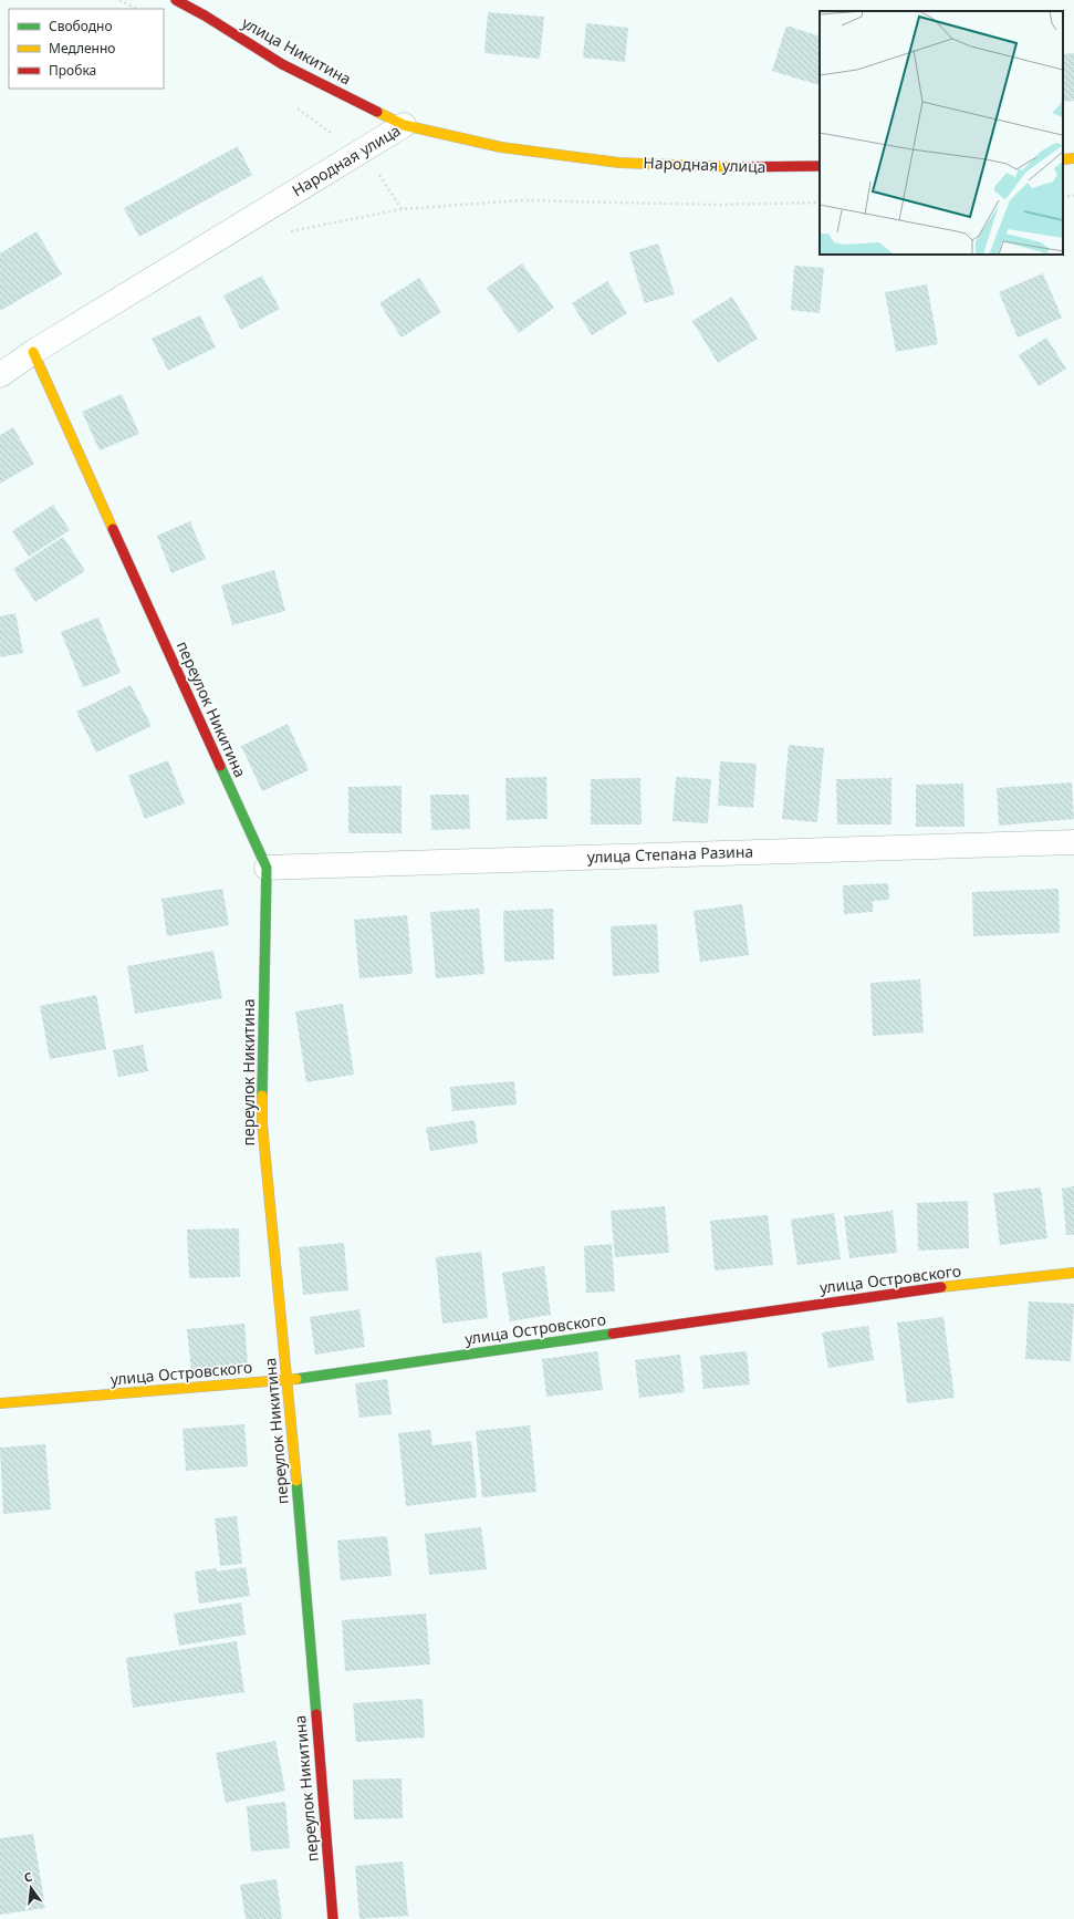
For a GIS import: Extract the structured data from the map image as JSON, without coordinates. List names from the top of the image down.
{
  "streets": {
    "street": [
      "улица Никитина",
      "Народная улица",
      "переулок Никитина",
      "улица Степана Разина",
      "улица Островского"
    ]
  },
  "crossings": [
    ["улица Никитина", "Народная улица"],
    ["Народная улица", "переулок Никитина"],
    ["переулок Никитина", "улица Степана Разина"],
    ["переулок Никитина", "улица Островского"]
  ],
  "legend": ["Свободно", "Медленно", "Пробка"],
  "north": "top"
}
